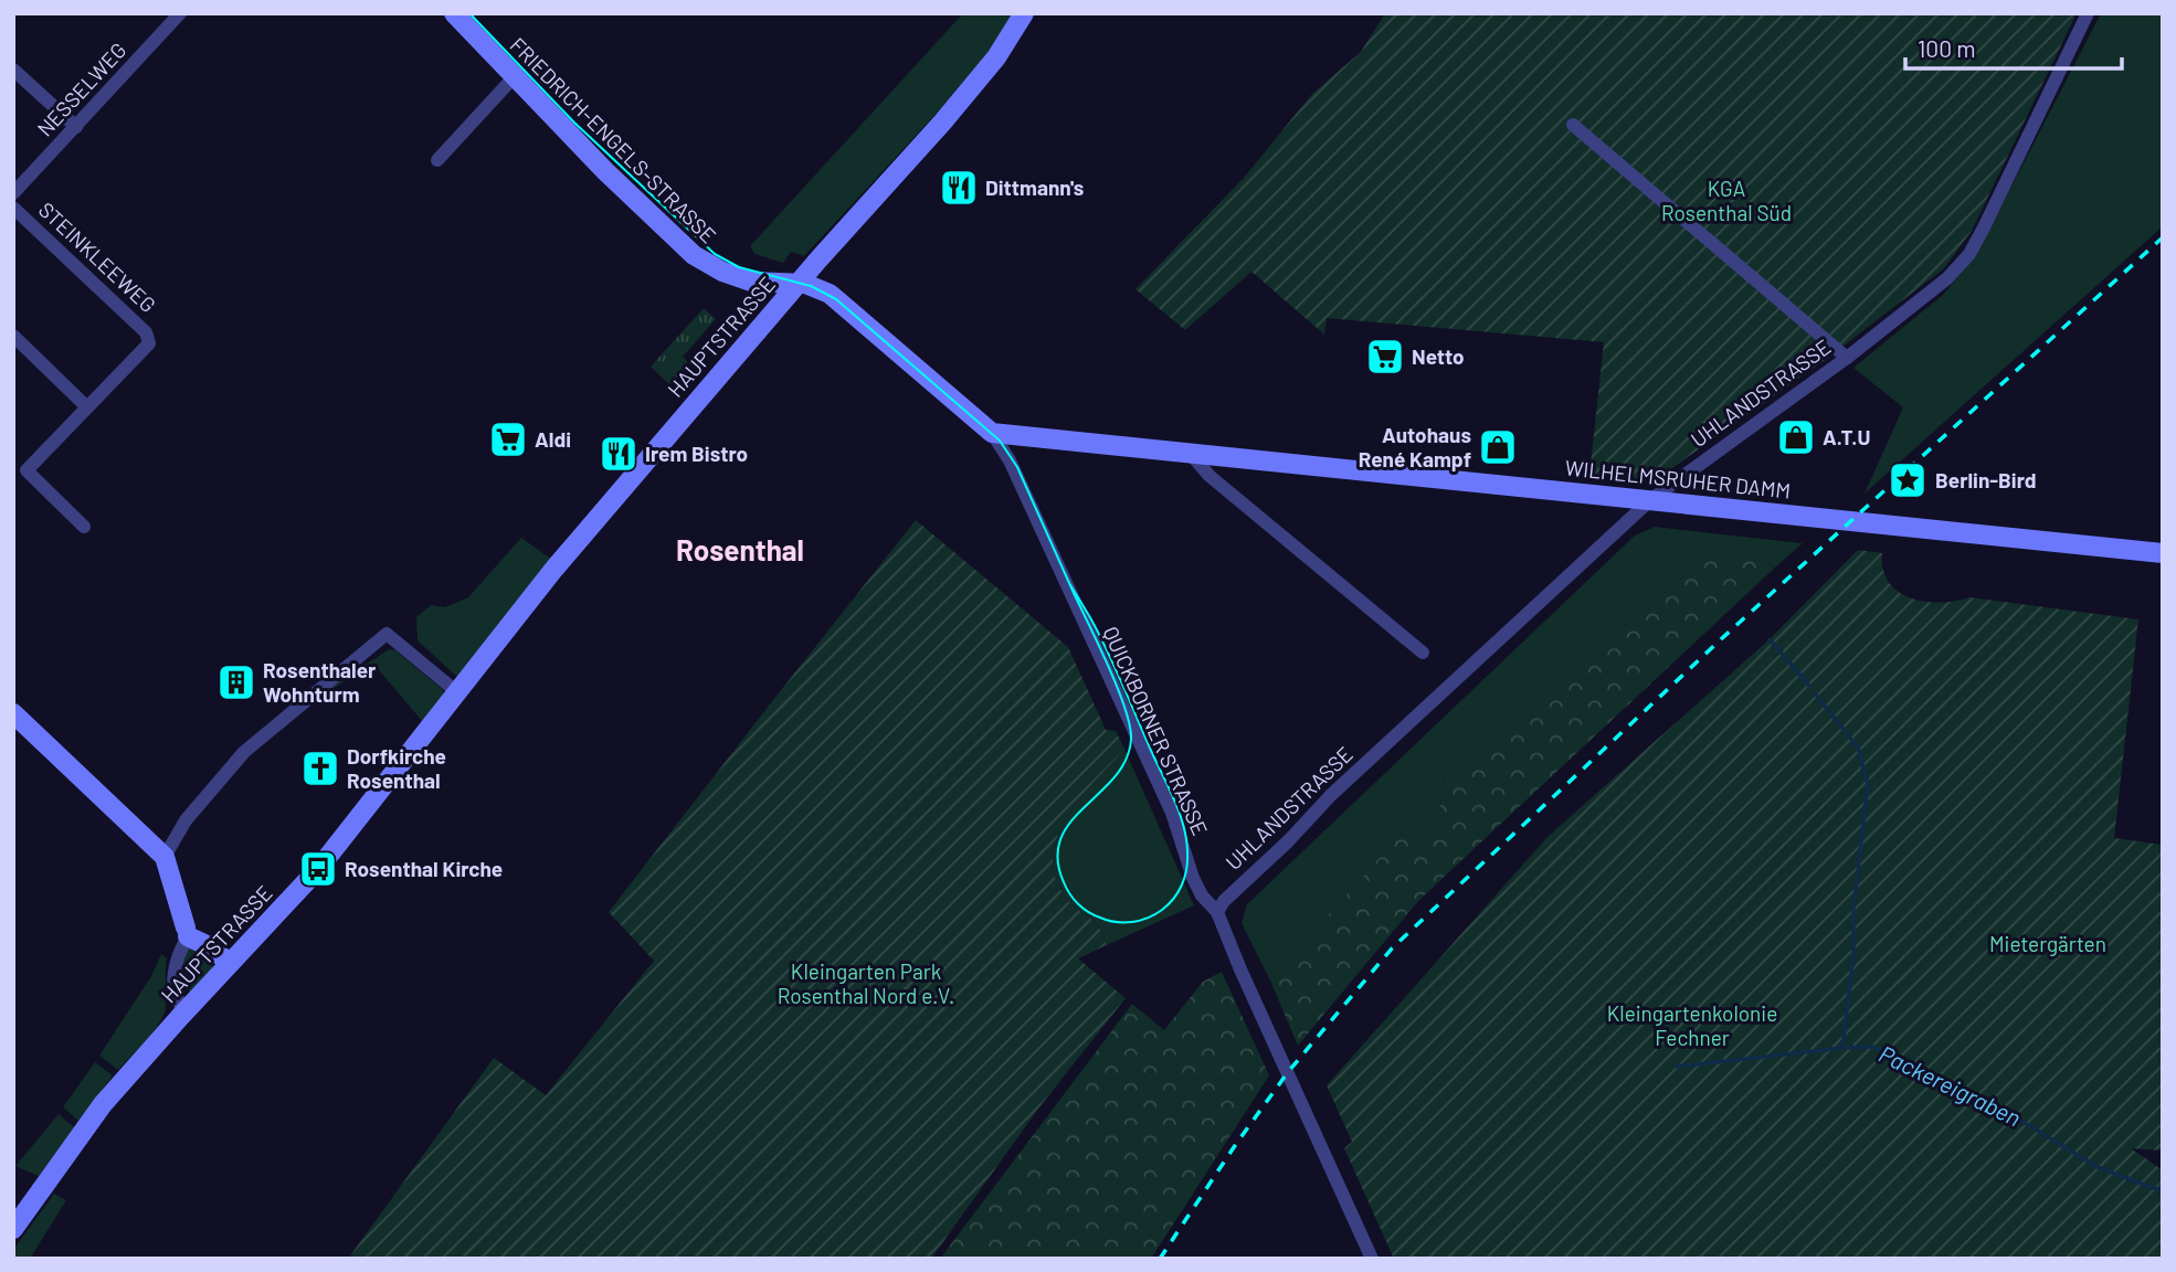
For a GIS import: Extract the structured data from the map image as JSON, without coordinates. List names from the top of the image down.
{
  "streets": {
    "main road": ["FRIEDRICH-ENGELS-STRASSE", "HAUPTSTRASSE", "WILHELMSRUHER DAMM"],
    "street": [
      "NESSELWEG",
      "STEINKLEEWEG",
      "UHLANDSTRASSE",
      "QUICKBORNER STRASSE"
    ]
  },
  "crossings": [
    ["FRIEDRICH-ENGELS-STRASSE", "HAUPTSTRASSE"],
    ["UHLANDSTRASSE", "WILHELMSRUHER DAMM"],
    ["UHLANDSTRASSE", "QUICKBORNER STRASSE"],
    ["WILHELMSRUHER DAMM", "QUICKBORNER STRASSE"]
  ],
  "districts": ["Rosenthal"],
  "water": ["Packereigraben"],
  "parks": [
    "KGA Rosenthal Süd",
    "Mietergärten",
    "Kleingarten Park Rosenthal Nord e.V.",
    "Kleingartenkolonie Fechner"
  ],
  "places": {
    "restaurant": ["Dittmann's", "Irem Bistro"],
    "supermarket": ["Netto", "Aldi"],
    "shop": ["A.T.U", "Autohaus René Kampf"],
    "place": ["Berlin-Bird"],
    "building": ["Rosenthaler Wohnturm"],
    "church": ["Dorfkirche Rosenthal"],
    "bus stop": ["Rosenthal Kirche"]
  },
  "scale_bar": "100 m"
}
